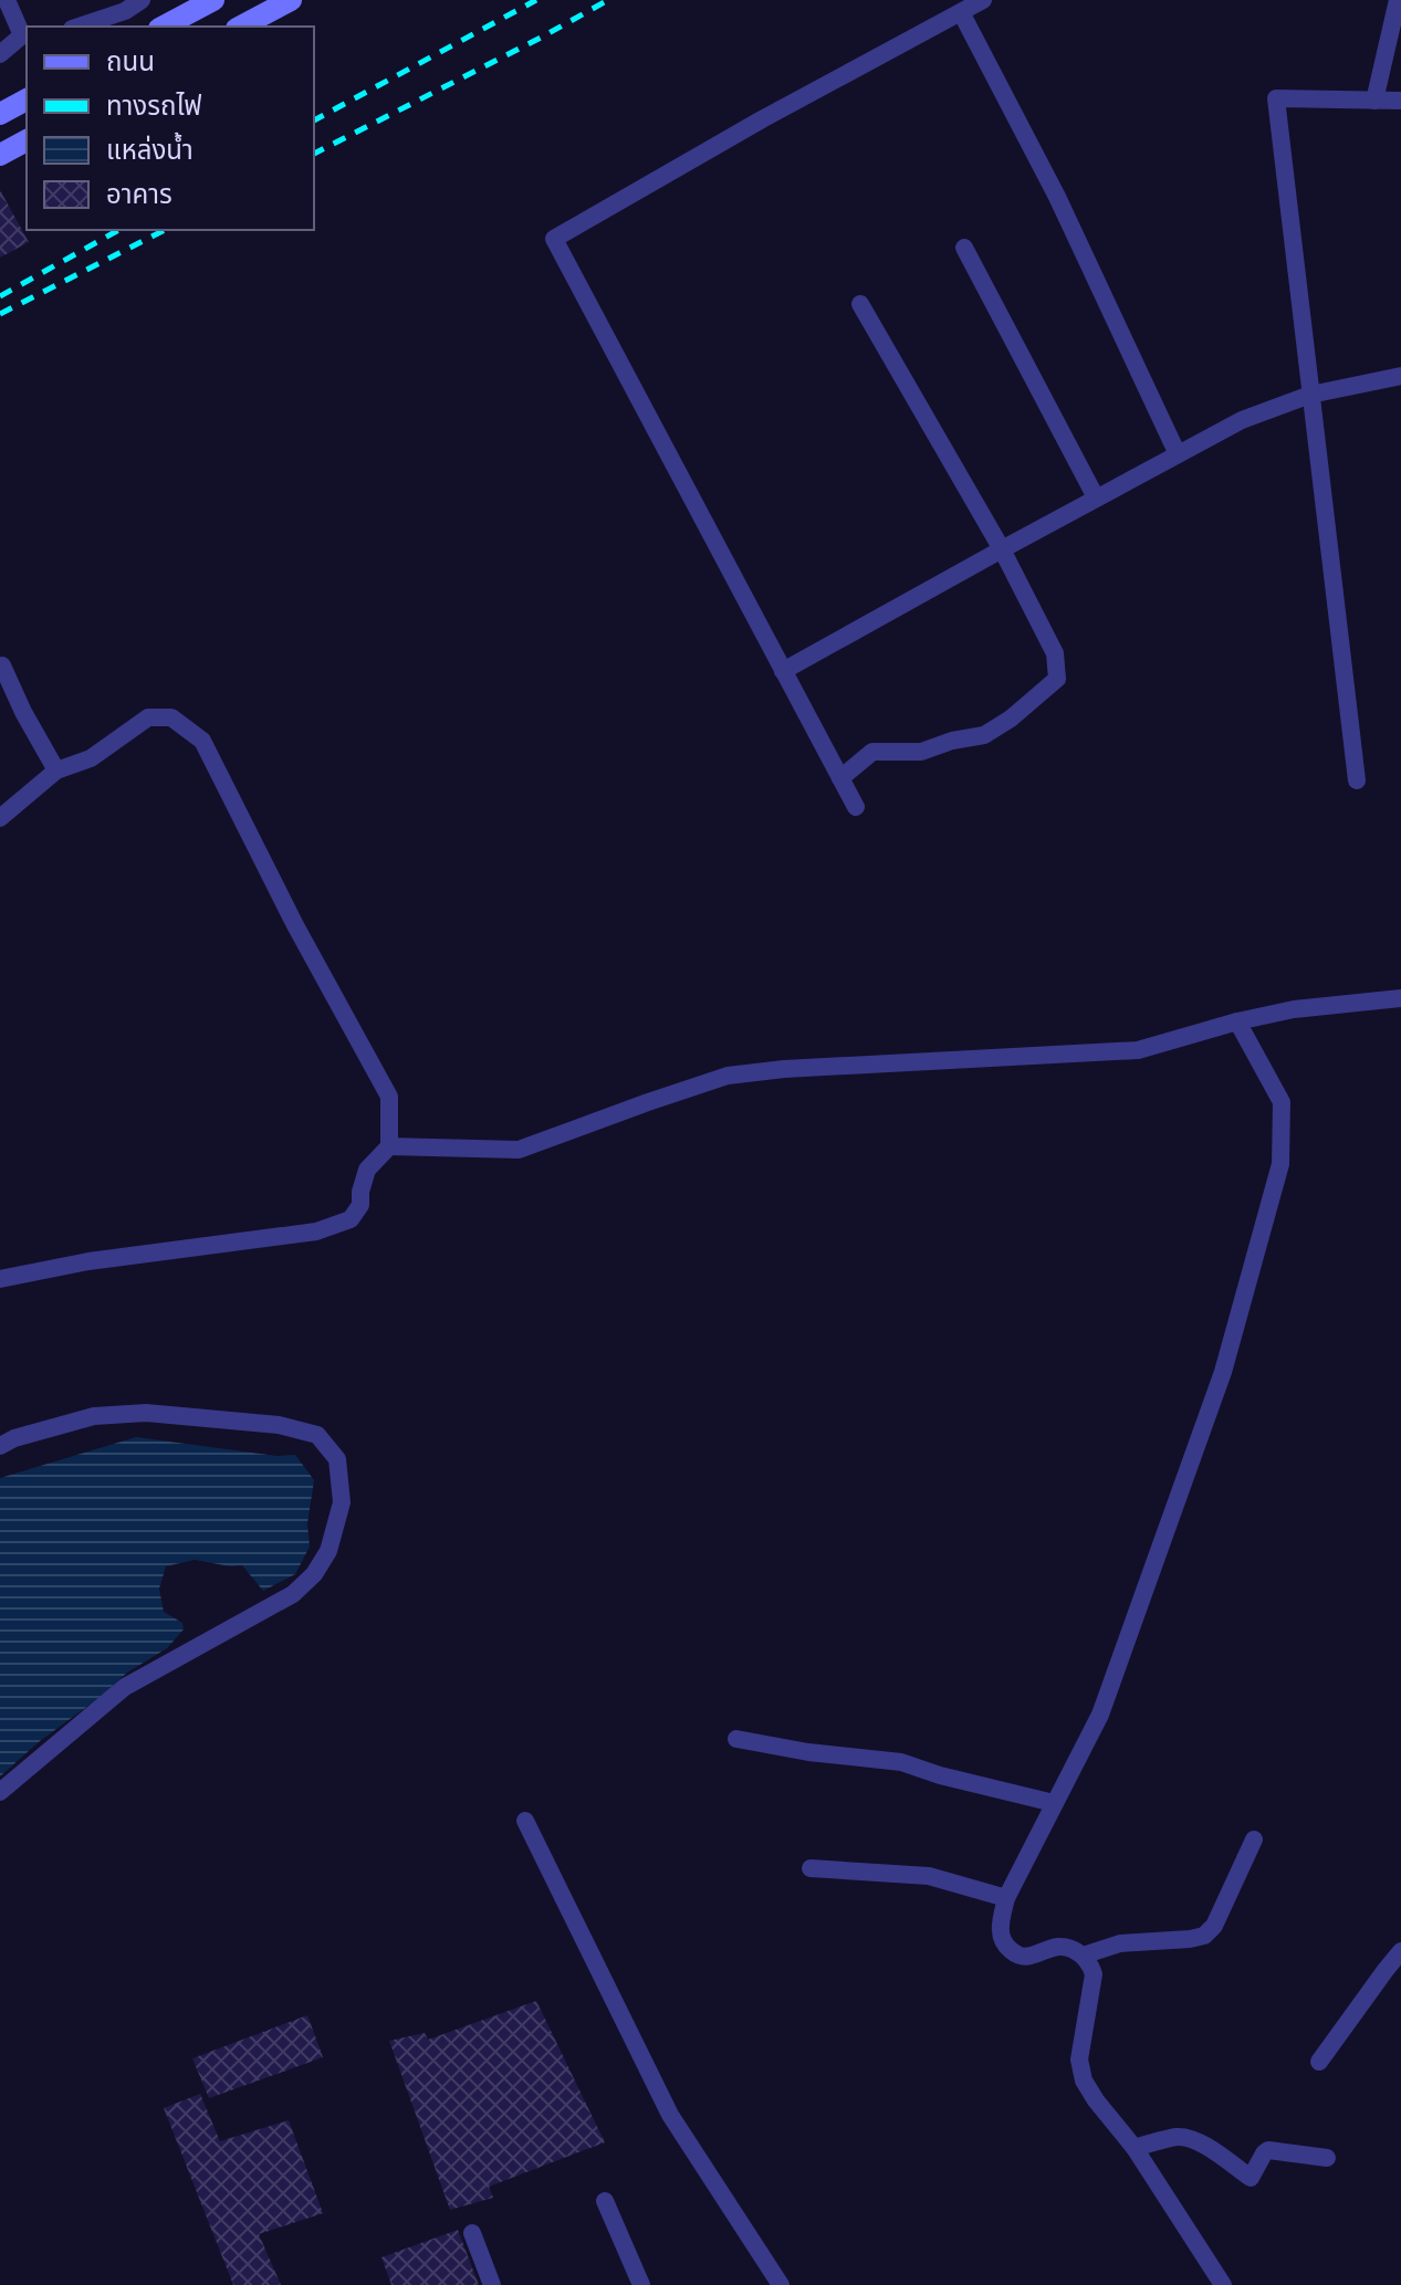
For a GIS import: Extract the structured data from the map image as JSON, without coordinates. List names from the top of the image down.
{
  "legend": [
    "ถนน",
    "ทางรถไฟ",
    "แหล่งน้ำ",
    "อาคาร"
  ]
}
